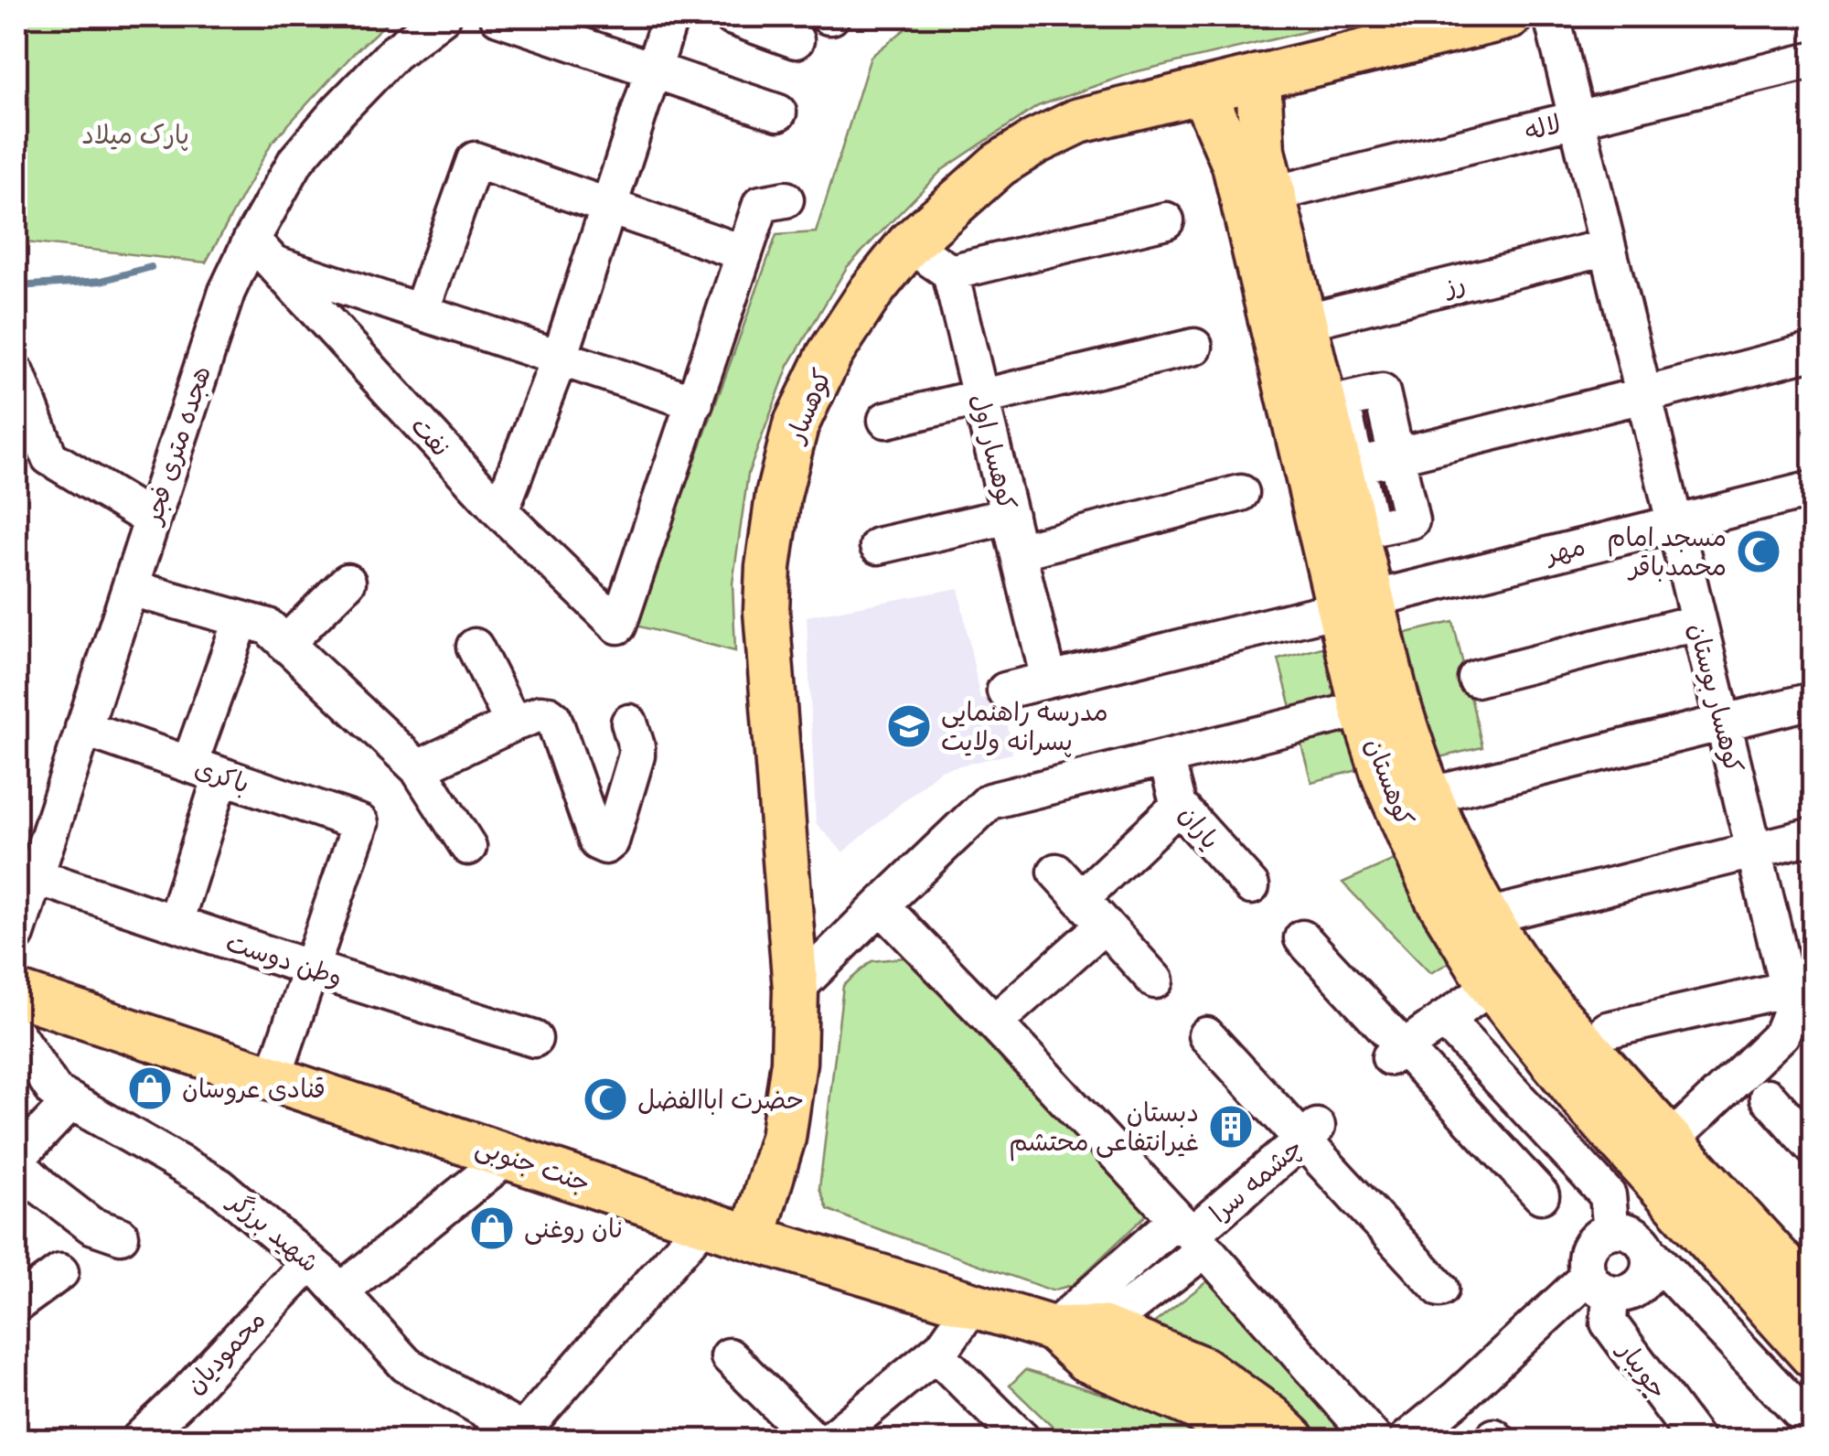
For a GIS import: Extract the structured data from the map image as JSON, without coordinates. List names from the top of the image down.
{
  "streets": {
    "main road": ["کوهسار", "کوهستان", "جنت جنوبی"],
    "street": [
      "لاله",
      "رز",
      "نفت",
      "هجده متری فجر",
      "کوهسار اول",
      "مهر",
      "کوهسار بوستان",
      "باکری",
      "یاران",
      "وطن دوست",
      "چشمه‌ سرا",
      "شهید برزگر",
      "محمودیان",
      "جویبار"
    ]
  },
  "crossings": [
    ["لاله", "کوهسار بوستان"],
    ["لاله", "کوهستان"],
    ["رز", "کوهسار بوستان"],
    ["رز", "کوهستان"],
    ["کوهسار", "کوهستان"],
    ["کوهسار", "جنت جنوبی"],
    ["نفت", "هجده متری فجر"],
    ["هجده متری فجر", "باکری"],
    ["هجده متری فجر", "وطن دوست"],
    ["کوهسار اول", "مهر"],
    ["مهر", "کوهسار بوستان"],
    ["مهر", "کوهستان"],
    ["کوهسار بوستان", "کوهستان"],
    ["باکری", "وطن دوست"],
    ["شهید برزگر", "محمودیان"]
  ],
  "parks": ["پارک میلاد"],
  "places": {
    "mosque": ["مسجد امام محمدباقر", "حضرت اباالفضل"],
    "school or university": ["مدرسه راهنمایی پسرانه ولایت"],
    "shop": ["قنادی عروسان", "نان روغنی"],
    "building": ["دبستان غیرانتفاعی محتشم"]
  }
}
